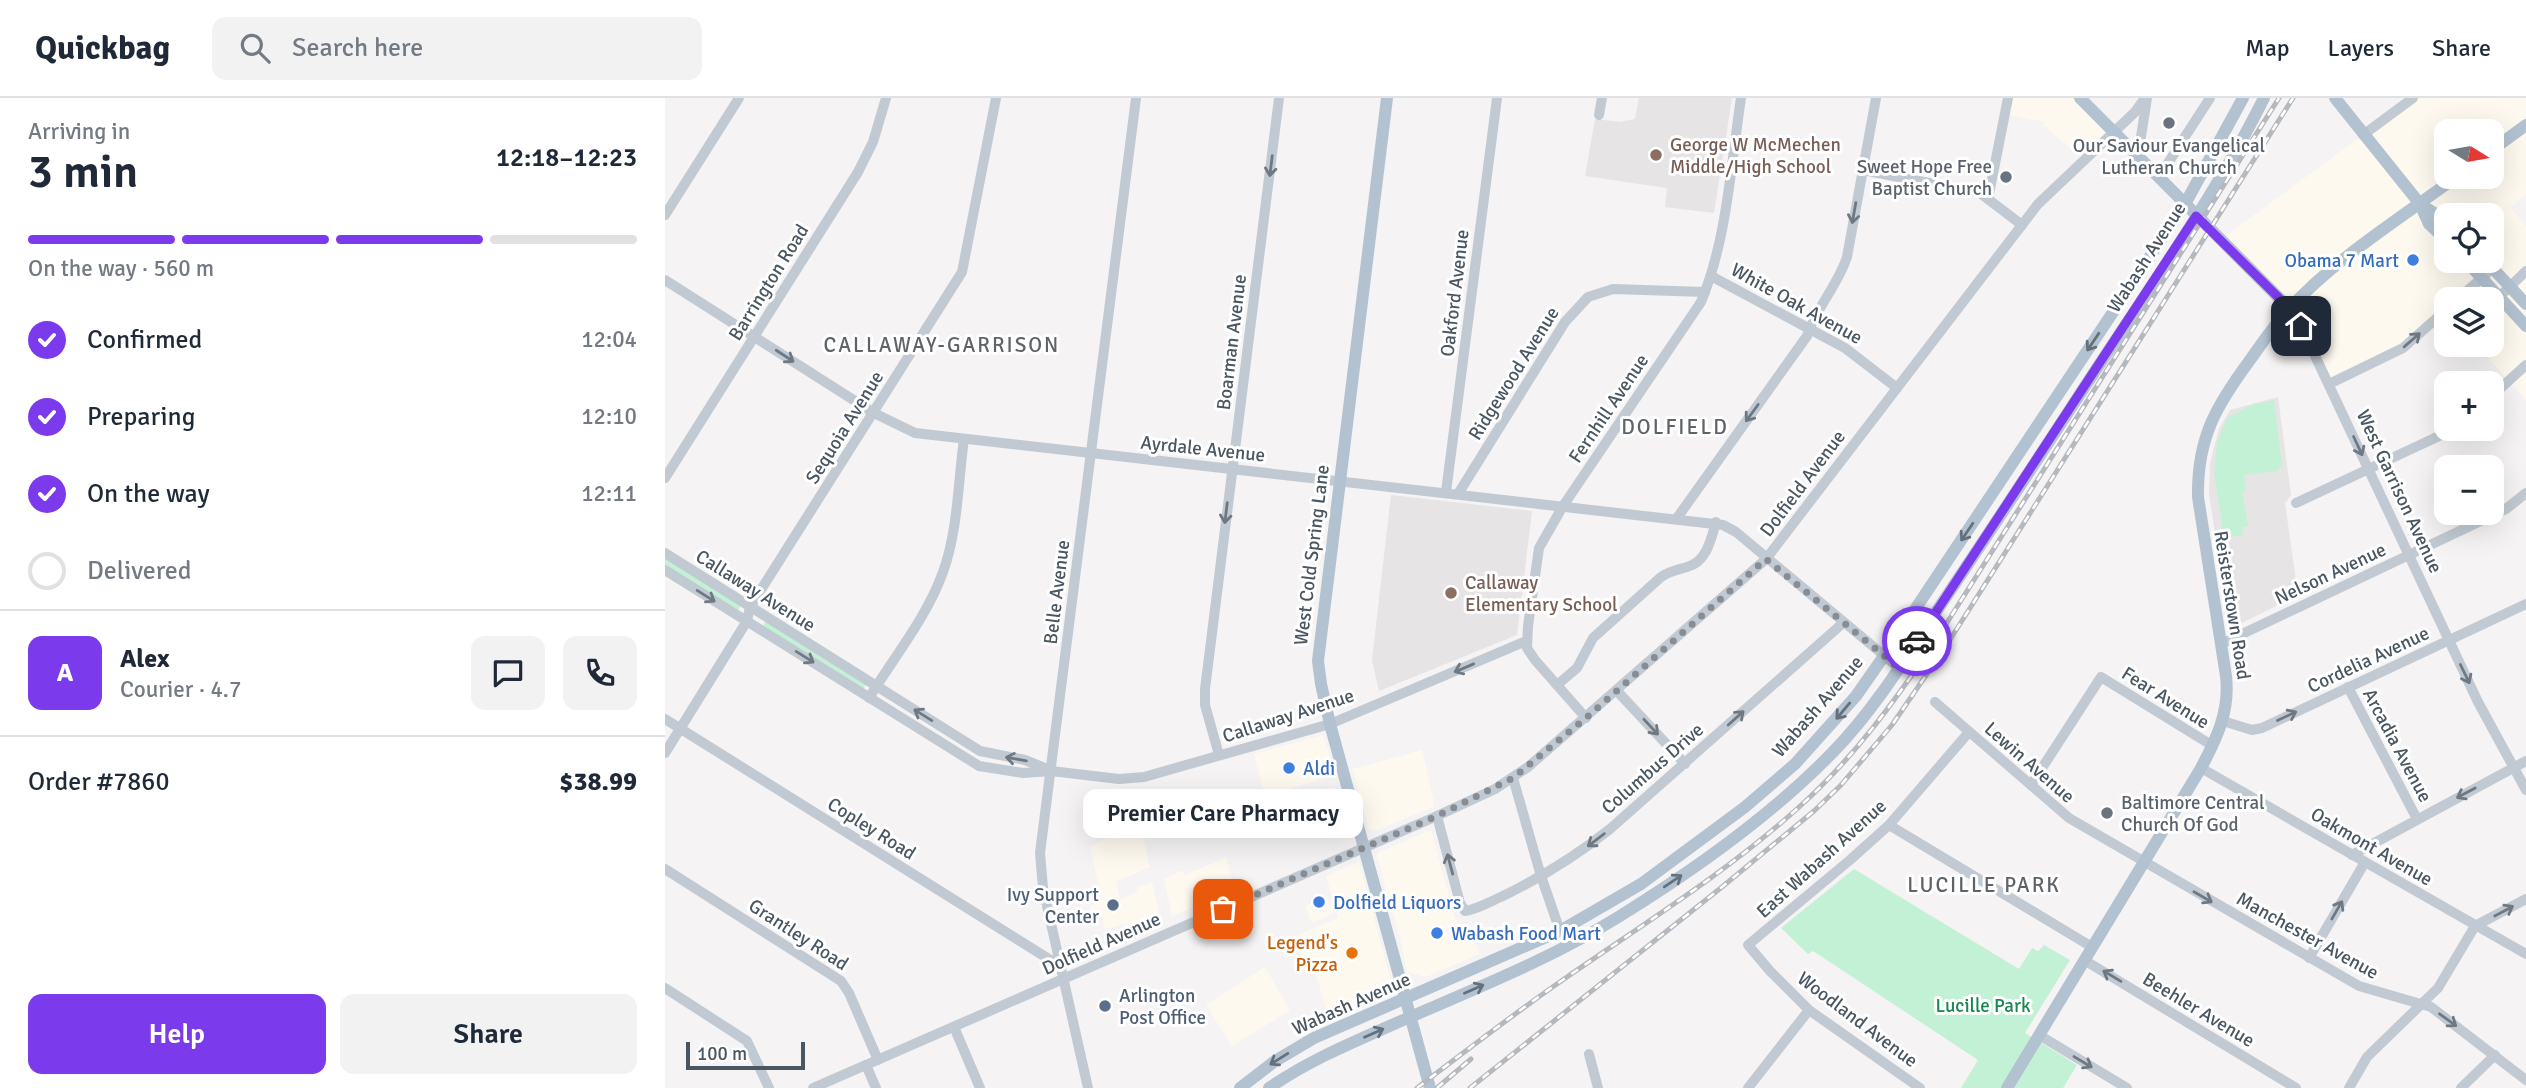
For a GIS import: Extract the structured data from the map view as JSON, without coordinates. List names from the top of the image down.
{
  "streets": {
    "main road": [
      "Wabash Avenue",
      "West Garrison Avenue",
      "West Cold Spring Lane",
      "Reisterstown Road"
    ],
    "street": [
      "Barrington Road",
      "Oakford Avenue",
      "White Oak Avenue",
      "Boarman Avenue",
      "Ridgewood Avenue",
      "Fernhill Avenue",
      "Sequoia Avenue",
      "Ayrdale Avenue",
      "Dolfield Avenue",
      "Nelson Avenue",
      "Callaway Avenue",
      "Belle Avenue",
      "Cordelia Avenue",
      "Fear Avenue",
      "Arcadia Avenue",
      "Lewin Avenue",
      "Columbus Drive",
      "Copley Road",
      "Oakmont Avenue",
      "East Wabash Avenue",
      "Grantley Road",
      "Manchester Avenue",
      "Beehler Avenue",
      "Woodland Avenue"
    ]
  },
  "crossings": [
    ["Wabash Avenue", "West Garrison Avenue"],
    ["Wabash Avenue", "West Cold Spring Lane"],
    ["Barrington Road", "Ayrdale Avenue"],
    ["Oakford Avenue", "Ayrdale Avenue"],
    ["White Oak Avenue", "Ridgewood Avenue"],
    ["White Oak Avenue", "Fernhill Avenue"],
    ["White Oak Avenue", "Dolfield Avenue"],
    ["Boarman Avenue", "Ayrdale Avenue"],
    ["Boarman Avenue", "Callaway Avenue"],
    ["Ridgewood Avenue", "Ayrdale Avenue"],
    ["Fernhill Avenue", "Ayrdale Avenue"],
    ["Fernhill Avenue", "Callaway Avenue"],
    ["Sequoia Avenue", "Ayrdale Avenue"],
    ["Sequoia Avenue", "Callaway Avenue"],
    ["Sequoia Avenue", "Copley Road"],
    ["Ayrdale Avenue", "Dolfield Avenue"],
    ["Ayrdale Avenue", "West Cold Spring Lane"],
    ["Ayrdale Avenue", "Belle Avenue"],
    ["Dolfield Avenue", "West Garrison Avenue"],
    ["Dolfield Avenue", "West Cold Spring Lane"],
    ["Dolfield Avenue", "Belle Avenue"],
    ["Dolfield Avenue", "Columbus Drive"],
    ["Dolfield Avenue", "Grantley Road"],
    ["West Garrison Avenue", "Nelson Avenue"],
    ["West Garrison Avenue", "Reisterstown Road"],
    ["West Garrison Avenue", "Cordelia Avenue"],
    ["West Cold Spring Lane", "Callaway Avenue"],
    ["Nelson Avenue", "Reisterstown Road"],
    ["Callaway Avenue", "Belle Avenue"],
    ["Belle Avenue", "Copley Road"],
    ["Reisterstown Road", "Cordelia Avenue"],
    ["Reisterstown Road", "Fear Avenue"],
    ["Reisterstown Road", "Lewin Avenue"],
    ["Reisterstown Road", "Oakmont Avenue"],
    ["Reisterstown Road", "Manchester Avenue"],
    ["Reisterstown Road", "Beehler Avenue"],
    ["Cordelia Avenue", "Arcadia Avenue"],
    ["Fear Avenue", "Lewin Avenue"],
    ["Lewin Avenue", "East Wabash Avenue"],
    ["Lewin Avenue", "Manchester Avenue"],
    ["East Wabash Avenue", "Woodland Avenue"]
  ],
  "one_way": [
    "Boarman Avenue",
    "Cordelia Avenue",
    "Manchester Avenue",
    "Beehler Avenue"
  ],
  "districts": ["CALLAWAY-GARRISON", "DOLFIELD", "LUCILLE PARK"],
  "parks": ["Lucille Park"],
  "places": [
    "Our Saviour Evangelical Lutheran Church",
    "George W McMechen Middle/High School",
    "Sweet Hope Free Baptist Church",
    "Obama 7 Mart",
    "Callaway Elementary School",
    "Aldi",
    "Baltimore Central Church Of God",
    "Dolfield Liquors",
    "Ivy Support Center",
    "Premier Care Pharmacy",
    "Wabash Food Mart",
    "Legend's Pizza",
    "Arlington Post Office"
  ],
  "scale_bar": "100 m",
  "north": "right",
  "page": {
    "header": "Quickbag",
    "search": "Search here",
    "nav": ["Map", "Layers", "Share"],
    "heading": ["3 min", "Arriving in", "12:18–12:23"],
    "panel": [
      "Alex",
      "Courier · 4.7",
      "Order #7860",
      "$38.99"
    ],
    "map_buttons": ["+", "−"],
    "bar": "On the way · 560 m",
    "list": [
      ["Confirmed", "12:04"],
      ["Preparing", "12:10"],
      ["On the way", "12:11"],
      "Delivered"
    ],
    "round": "A",
    "bubble": "Premier Care Pharmacy",
    "buttons": ["Help", "Share"],
    "scale": "100 m"
  }
}
